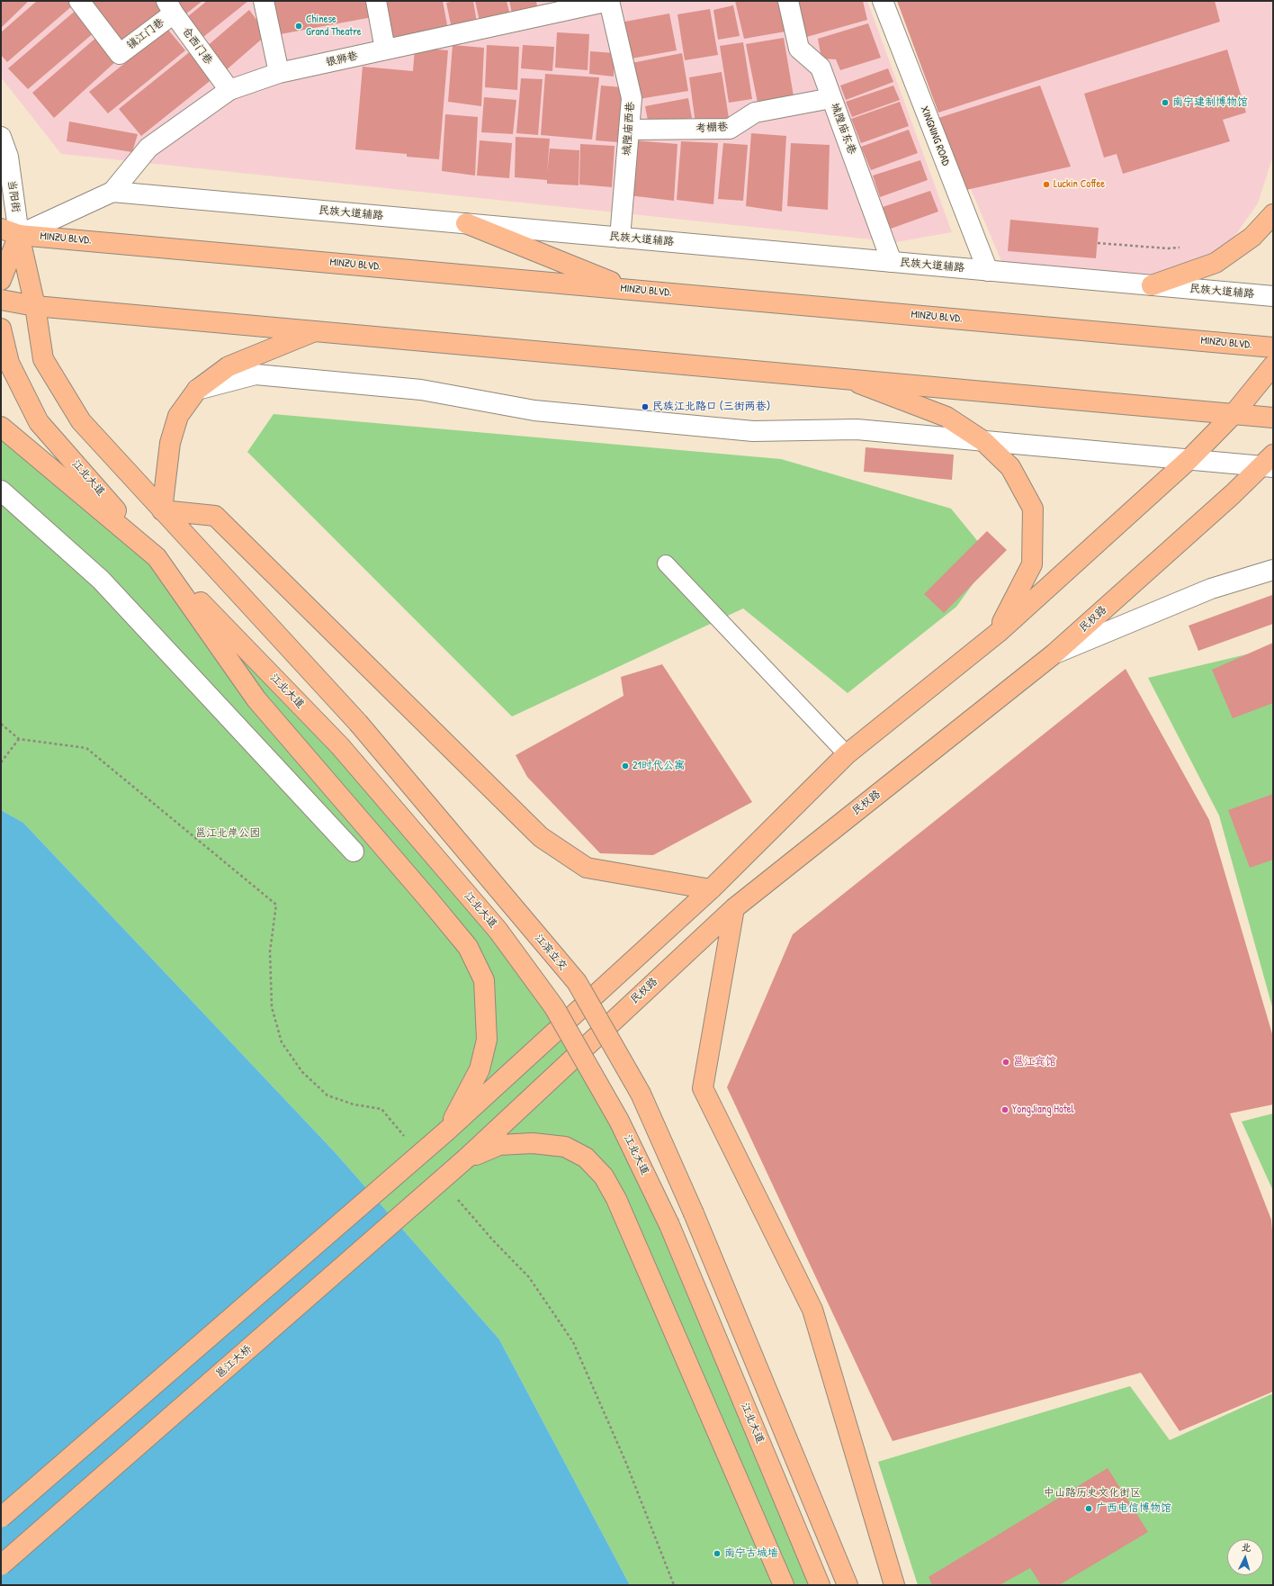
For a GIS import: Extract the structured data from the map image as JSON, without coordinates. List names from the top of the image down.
{
  "streets": {
    "main road": [
      "MINZU BLVD.",
      "江北大道",
      "民权路",
      "江滨立交",
      "邕江大桥"
    ],
    "street": [
      "镇江门巷",
      "仓西门巷",
      "银狮巷",
      "考棚巷",
      "城隍庙西巷",
      "城隍庙东巷",
      "XINGNING ROAD",
      "当阳街",
      "民族大道辅路"
    ]
  },
  "crossings": [
    ["镇江门巷", "仓西门巷"],
    ["仓西门巷", "银狮巷"],
    ["银狮巷", "城隍庙西巷"],
    ["银狮巷", "民族大道辅路"],
    ["考棚巷", "城隍庙西巷"],
    ["考棚巷", "城隍庙东巷"],
    ["城隍庙西巷", "民族大道辅路"],
    ["城隍庙东巷", "民族大道辅路"],
    ["XINGNING ROAD", "民族大道辅路"],
    ["当阳街", "民族大道辅路"],
    ["当阳街", "MINZU BLVD."],
    ["民族大道辅路", "MINZU BLVD."],
    ["民权路", "邕江大桥"]
  ],
  "parks": ["邕江北岸公园", "中山路历史文化街区"],
  "places": [
    "Chinese Grand Theatre",
    "南宁建制博物馆",
    "Luckin Coffee",
    "民族江北路口 (三街两巷)",
    "21时代公寓",
    "邕江宾馆",
    "YongJiang Hotel",
    "广西电信博物馆",
    "南宁古城墙"
  ],
  "north": "top"
}
